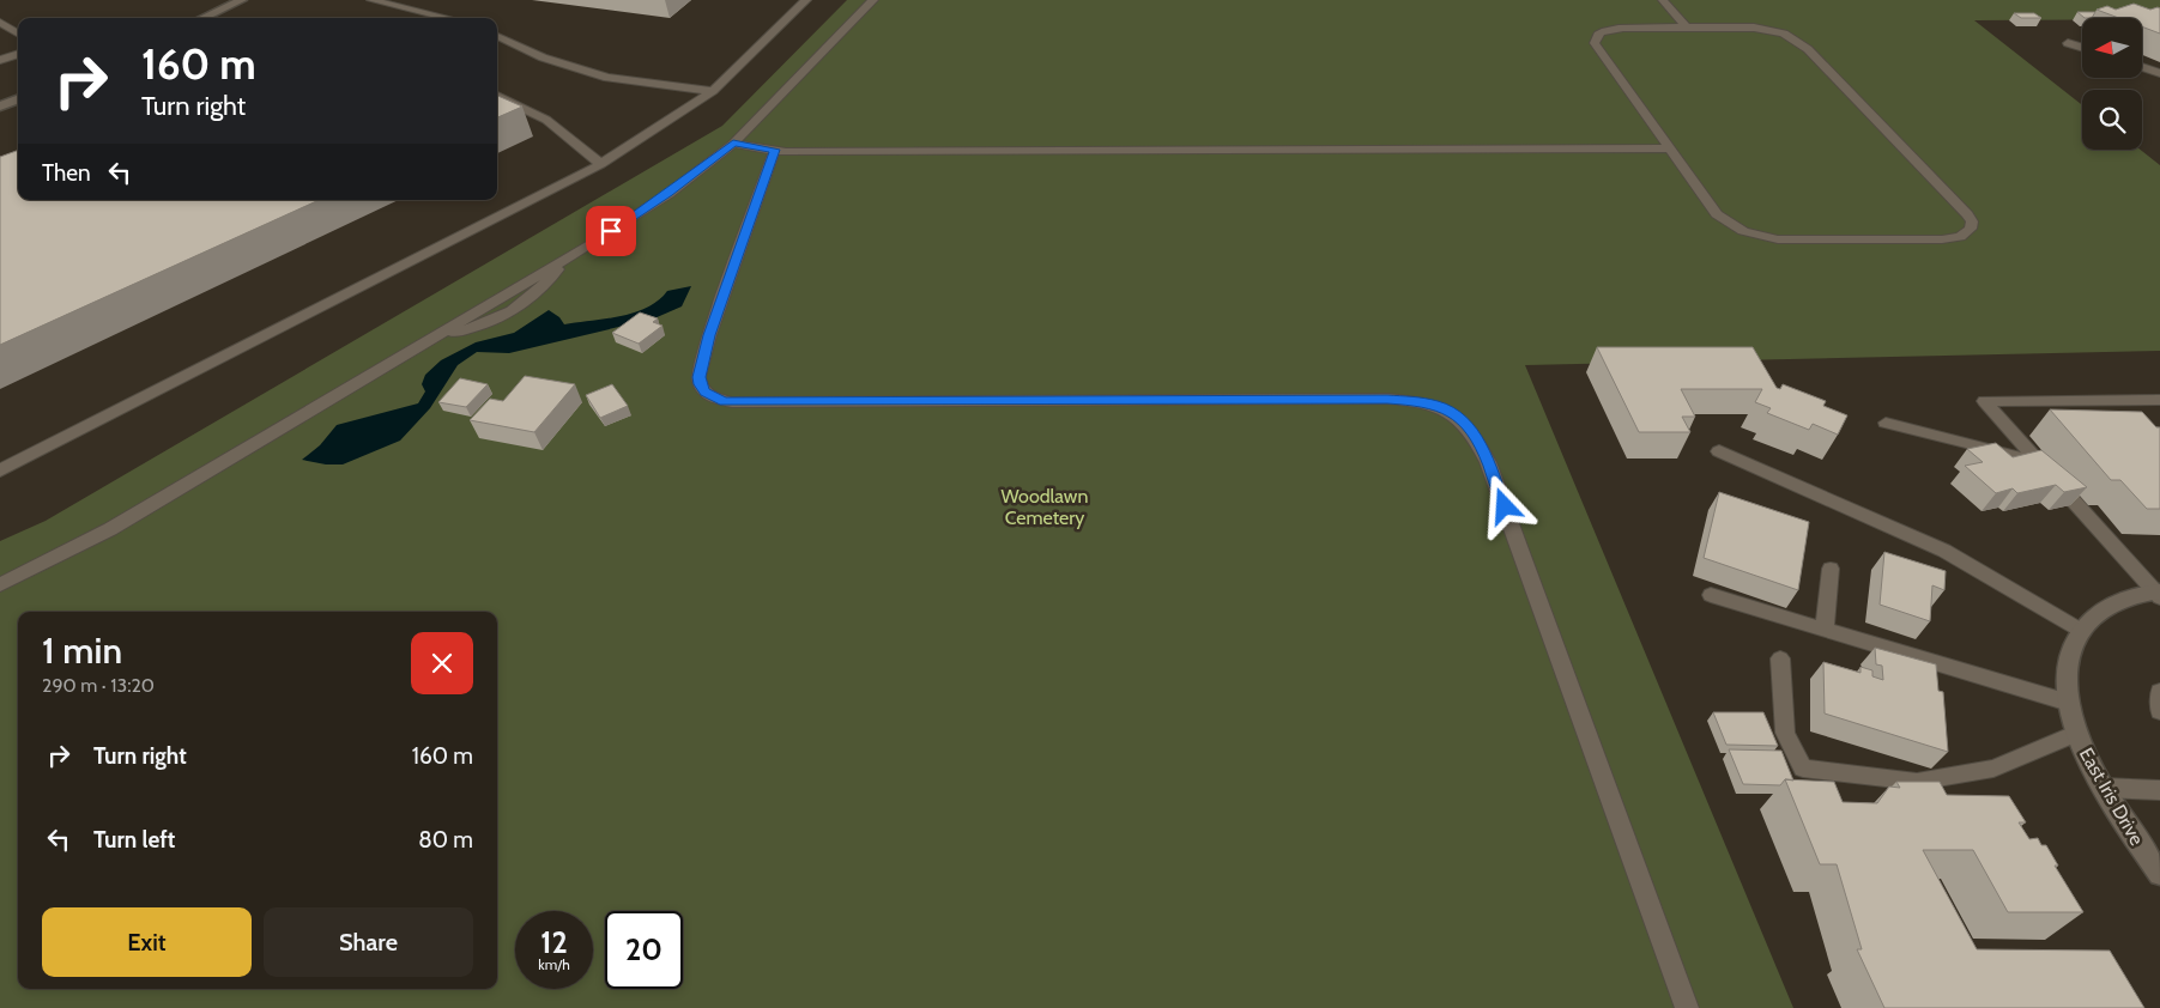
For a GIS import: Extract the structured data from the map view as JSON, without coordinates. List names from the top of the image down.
{
  "streets": {
    "street": ["East Iris Drive"]
  },
  "parks": ["Woodlawn Cemetery"],
  "north": "left",
  "page": {
    "turn": ["160 m", "Turn right"],
    "then": "Then",
    "heading": ["1 min", "290 m · 13:20"],
    "list": [
      {
        "name": "Turn right",
        "value": "160 m"
      },
      {
        "name": "Turn left",
        "value": "80 m"
      }
    ],
    "buttons": ["Exit", "Share"],
    "speed": "12 km/h",
    "limit": "20"
  }
}
